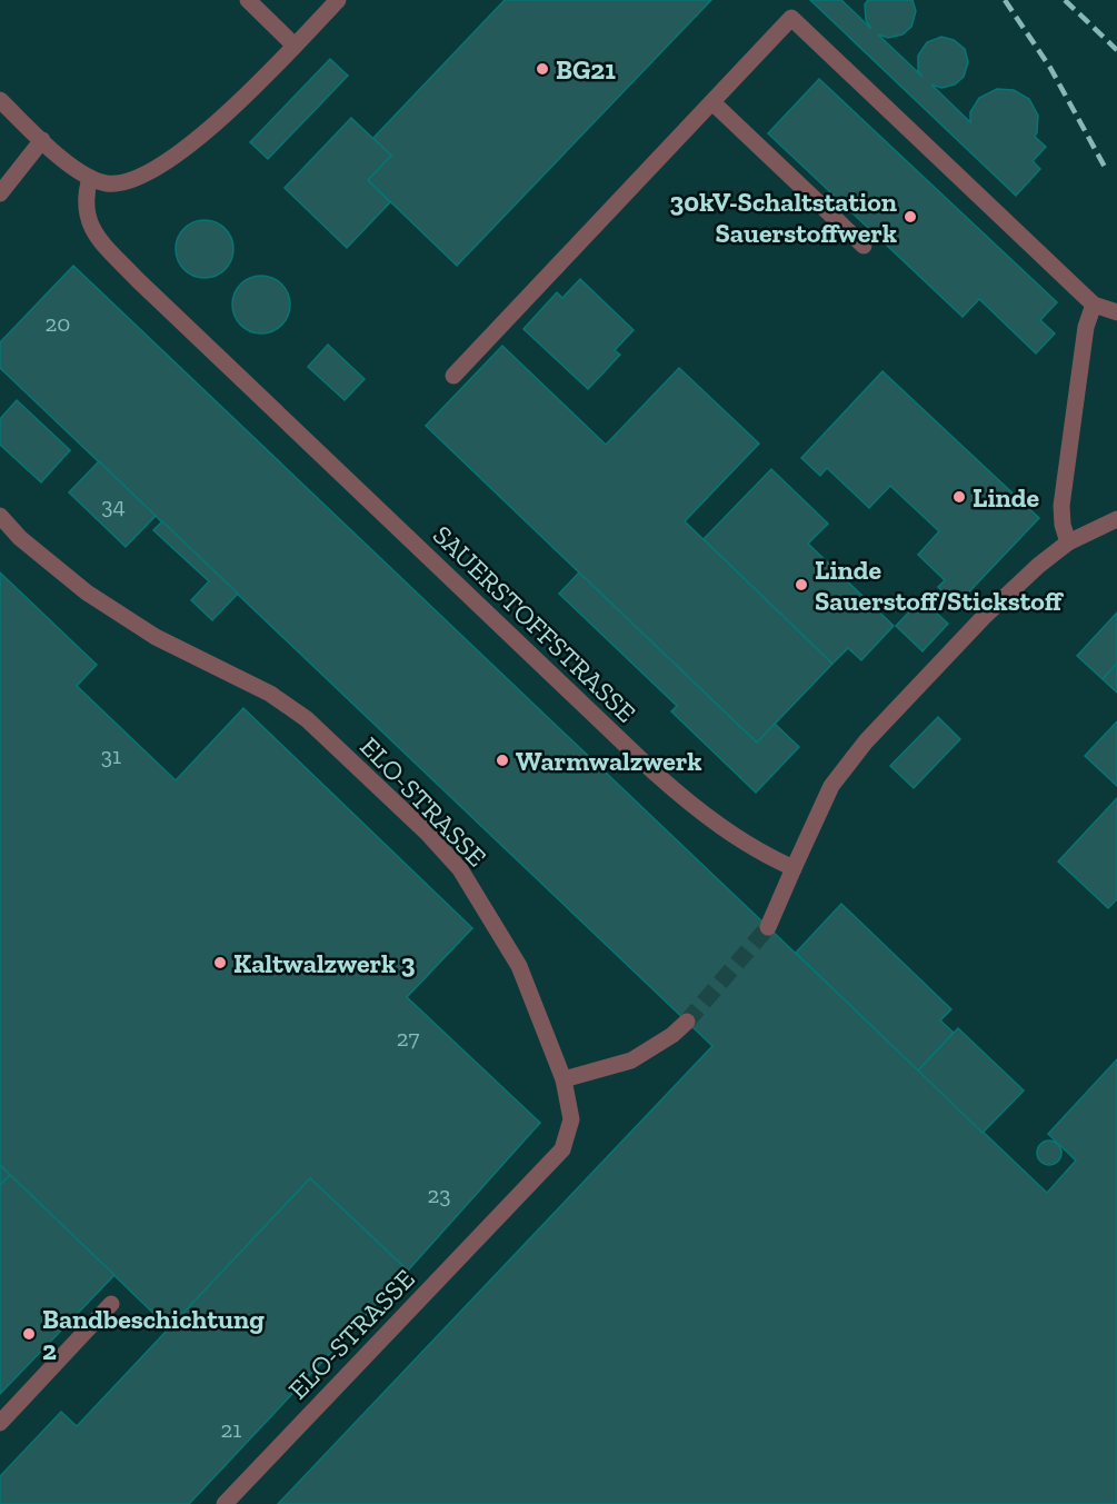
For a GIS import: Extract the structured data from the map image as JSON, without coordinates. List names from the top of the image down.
{
  "streets": {
    "street": ["SAUERSTOFFSTRASSE", "ELO-STRASSE"]
  },
  "places": [
    "BG21",
    "30kV-Schaltstation Sauerstoffwerk",
    "Linde",
    "Linde Sauerstoff/Stickstoff",
    "Warmwalzwerk",
    "Kaltwalzwerk 3",
    "Bandbeschichtung 2"
  ],
  "house_numbers": [
    "20",
    "34",
    "31",
    "27",
    "23",
    "21"
  ]
}
